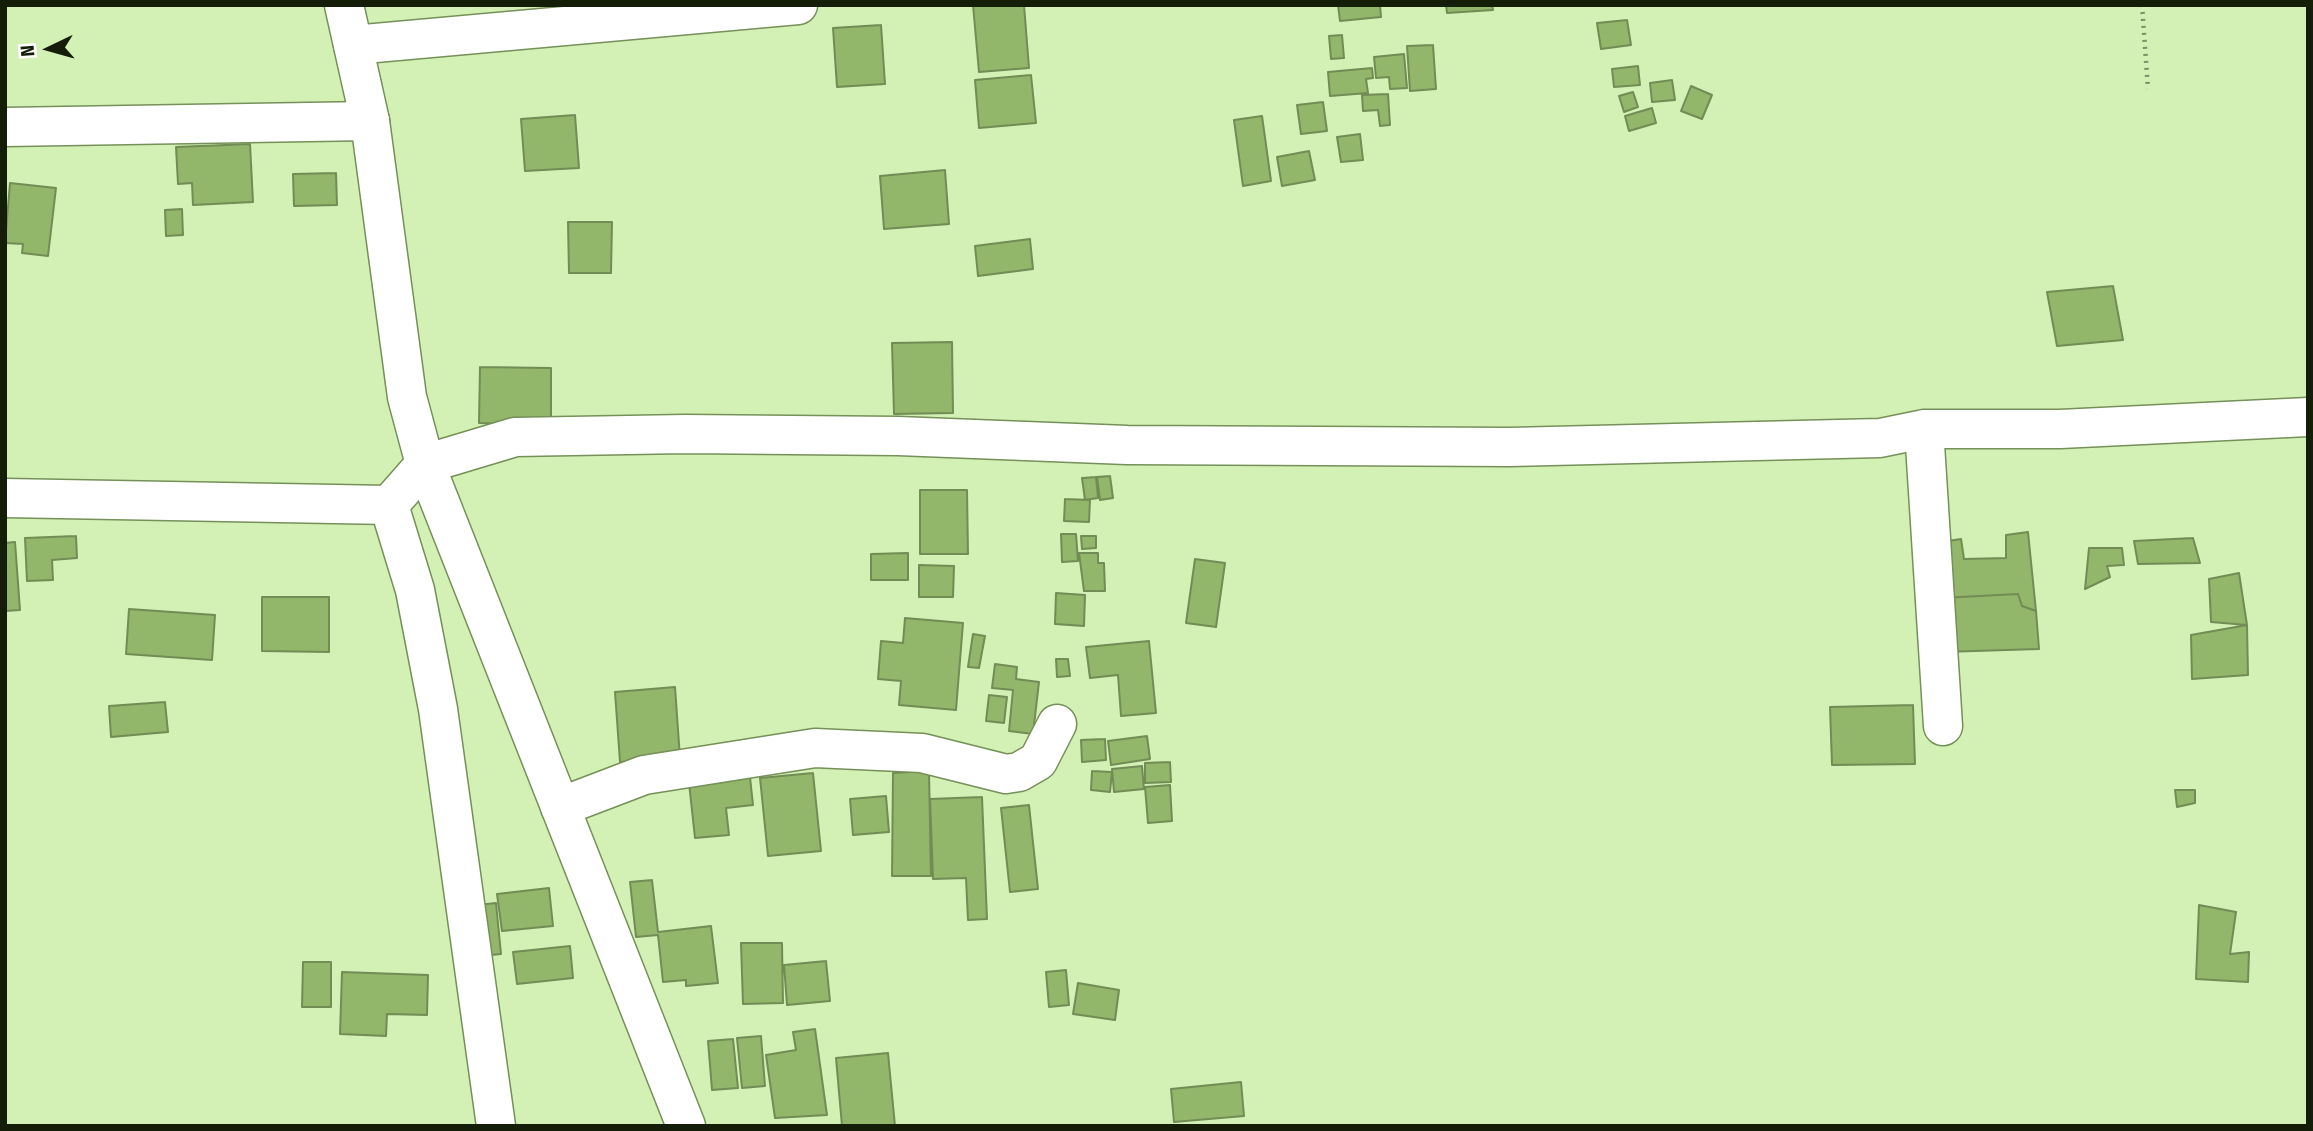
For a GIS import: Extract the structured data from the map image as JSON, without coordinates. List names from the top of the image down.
{
  "north": "left"
}
